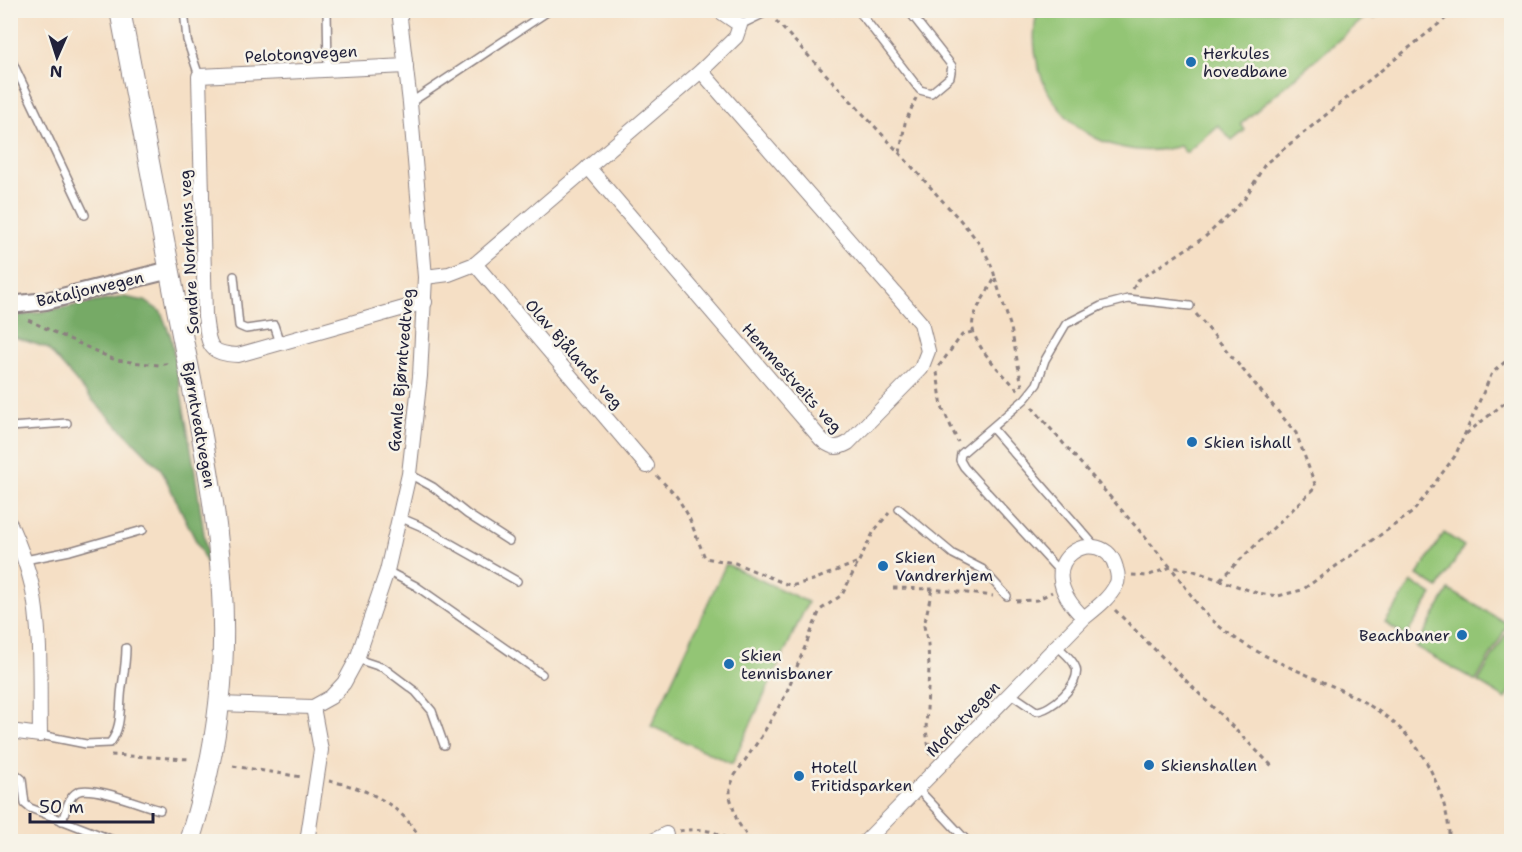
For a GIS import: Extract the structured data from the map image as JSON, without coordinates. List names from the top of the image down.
{
  "streets": {
    "main road": ["Bjørntvedtvegen"],
    "street": [
      "Pelotongvegen",
      "Sondre Norheims veg",
      "Bataljonvegen",
      "Olav Bjålands veg",
      "Gamle Bjørntvedtveg",
      "Hemmestveits veg",
      "Moflatvegen"
    ]
  },
  "crossings": [
    ["Pelotongvegen", "Sondre Norheims veg"],
    ["Pelotongvegen", "Gamle Bjørntvedtveg"],
    ["Sondre Norheims veg", "Gamle Bjørntvedtveg"],
    ["Bataljonvegen", "Bjørntvedtvegen"]
  ],
  "places": [
    "Herkules hovedbane",
    "Skien ishall",
    "Skien Vandrerhjem",
    "Beachbaner",
    "Skien tennisbaner",
    "Skienshallen",
    "Hotell Fritidsparken"
  ],
  "scale_bar": "50 m",
  "north": "bottom"
}
